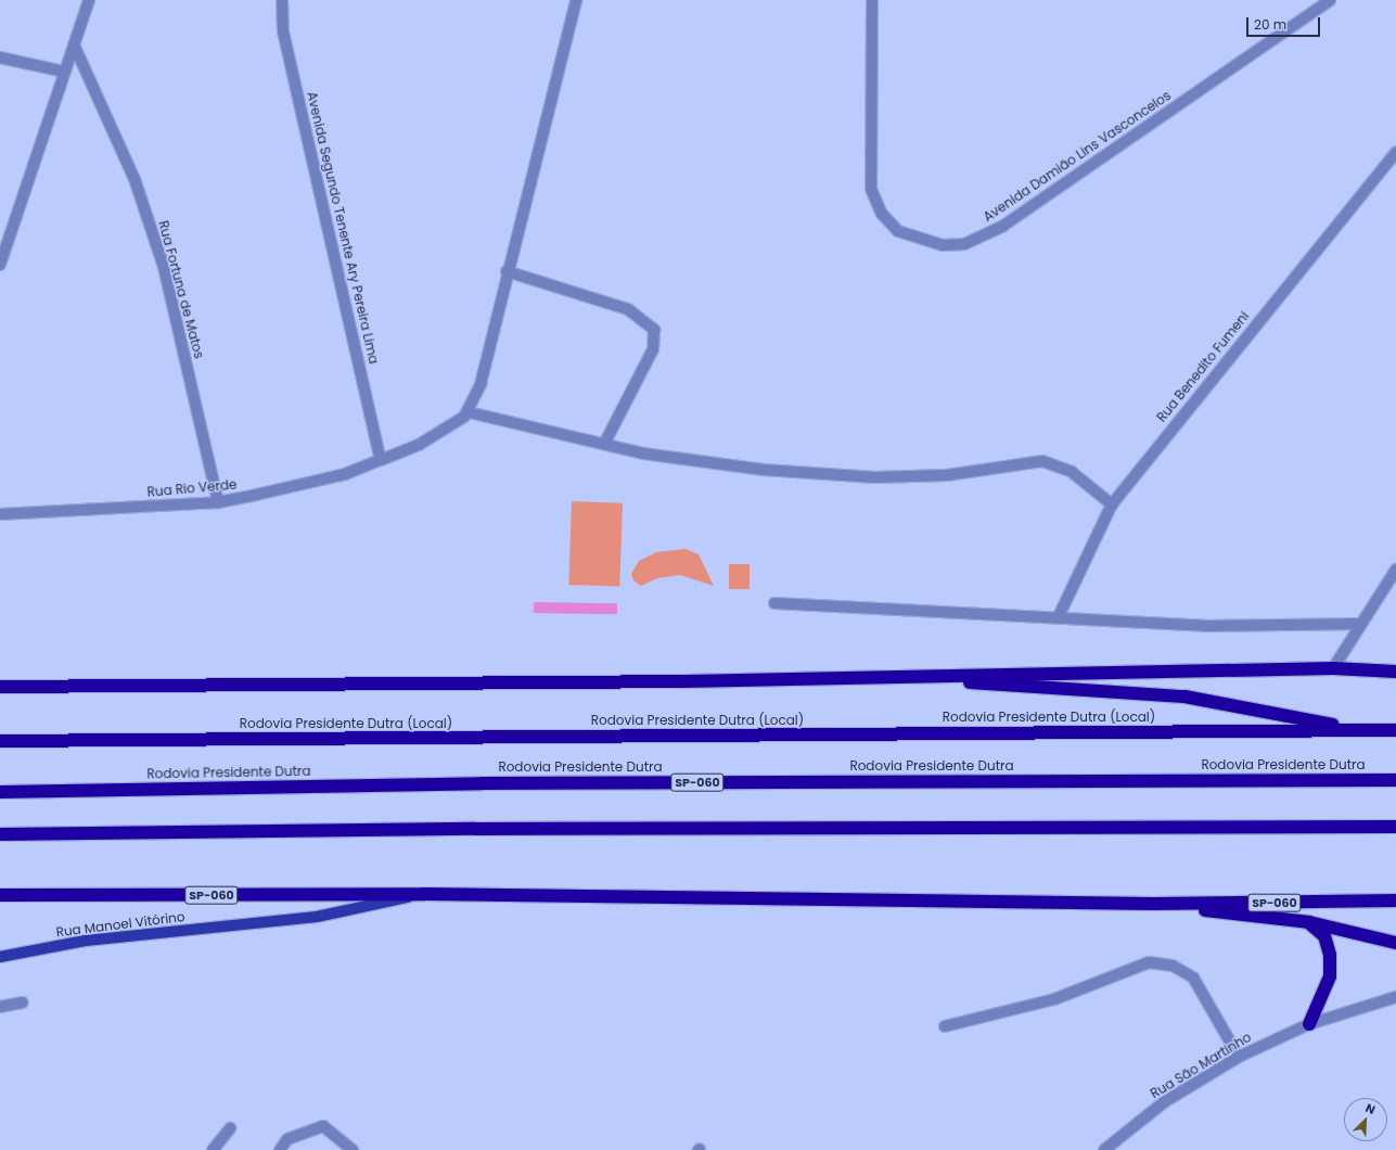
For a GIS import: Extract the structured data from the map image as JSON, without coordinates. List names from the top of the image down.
{
  "streets": {
    "highway": ["Rodovia Presidente Dutra (Local)", "Rodovia Presidente Dutra", "SP-060"],
    "main road": ["Rua Manoel Vitórino"],
    "street": [
      "Avenida Damião Lins Vasconcelos",
      "Avenida Segundo Tenente Ary Pereira Lima",
      "Rua Fortuna de Matos",
      "Rua Benedito Fumeni",
      "Rua Rio Verde",
      "Rua São Martinho"
    ]
  },
  "crossings": [
    ["Avenida Segundo Tenente Ary Pereira Lima", "Rua Rio Verde"],
    ["Rua Fortuna de Matos", "Rua Rio Verde"],
    ["SP-060", "Rua Manoel Vitórino"]
  ],
  "scale_bar": "20 m",
  "north": "top right"
}
